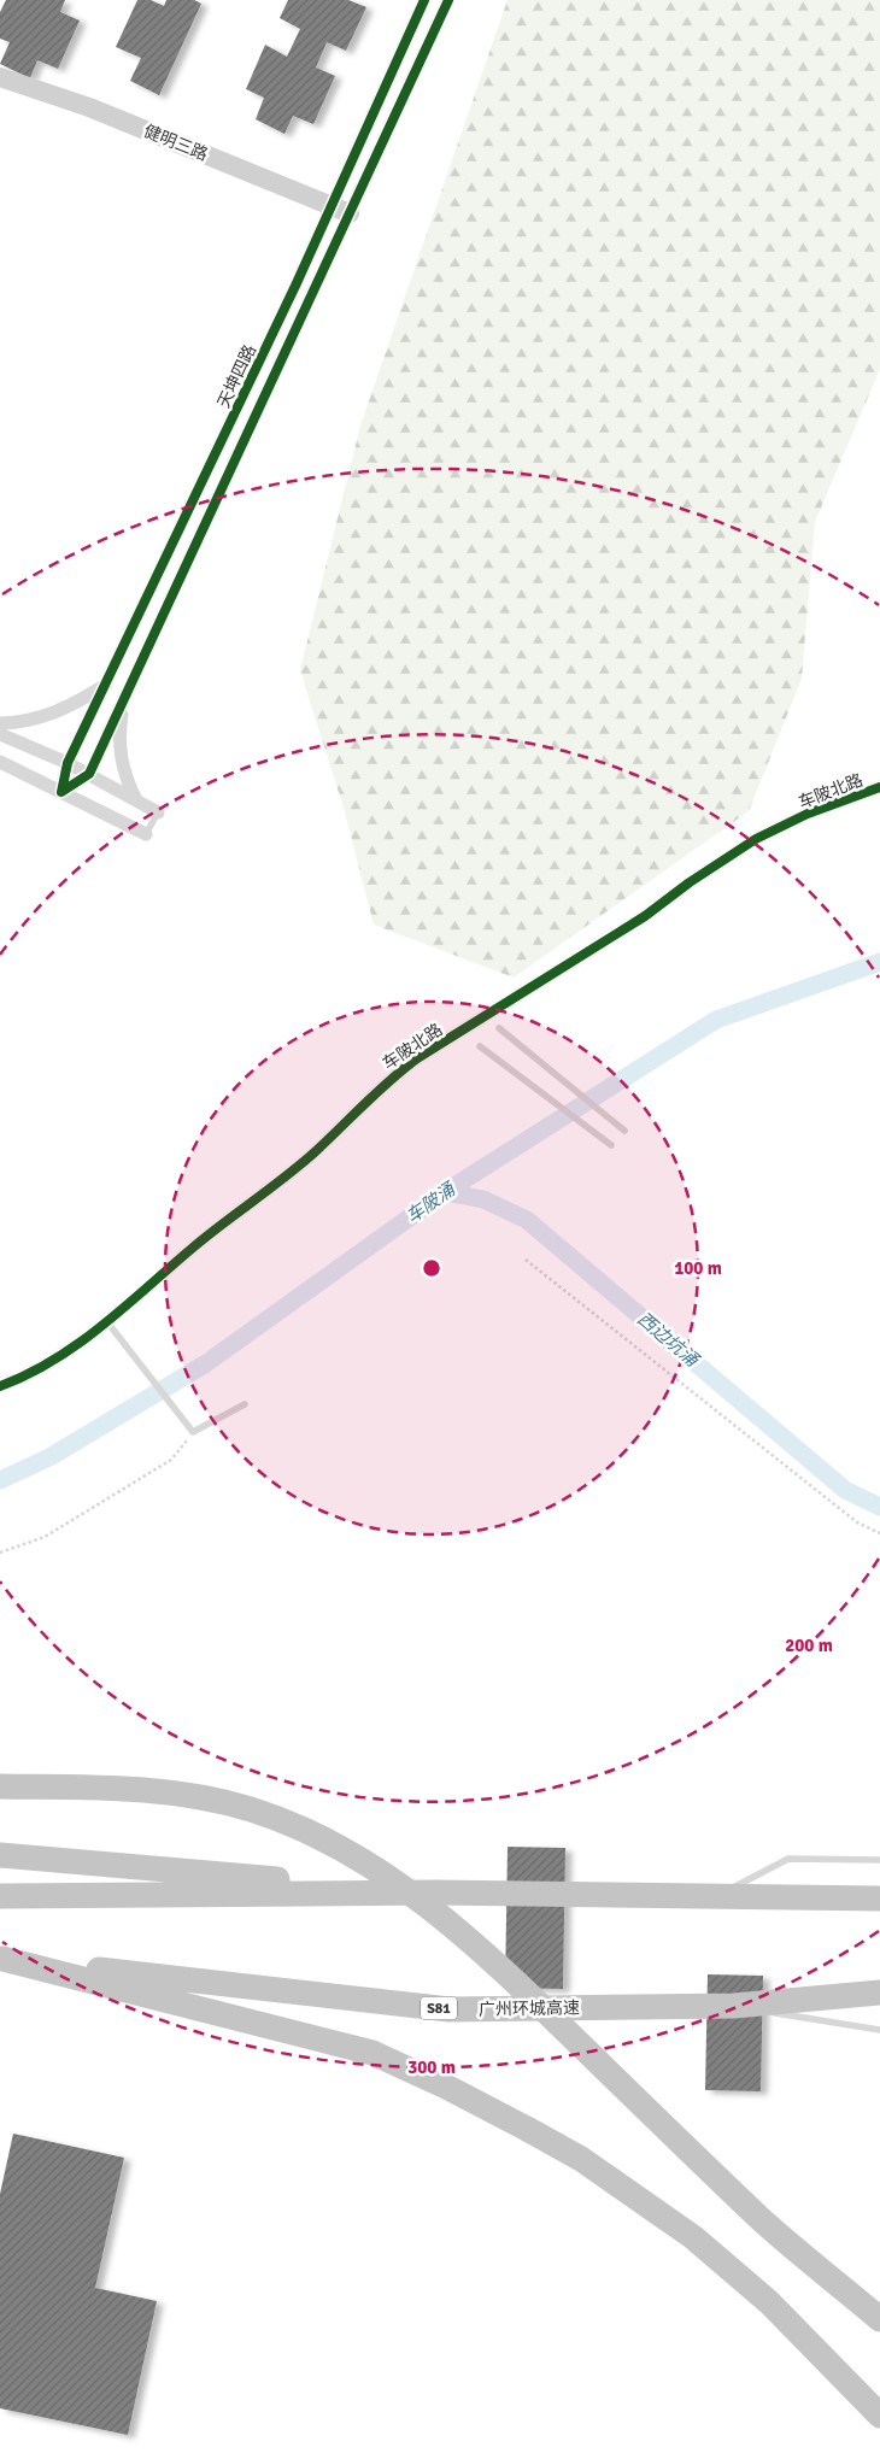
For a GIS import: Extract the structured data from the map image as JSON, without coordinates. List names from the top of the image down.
{
  "streets": {
    "highway": ["S81", "广州环城高速"],
    "street": ["健明三路", "天坤四路", "车陂北路"]
  },
  "crossings": [
    ["健明三路", "天坤四路"]
  ],
  "water": ["车陂涌", "西边坑涌"],
  "rings": ["100 m", "200 m", "300 m"]
}
